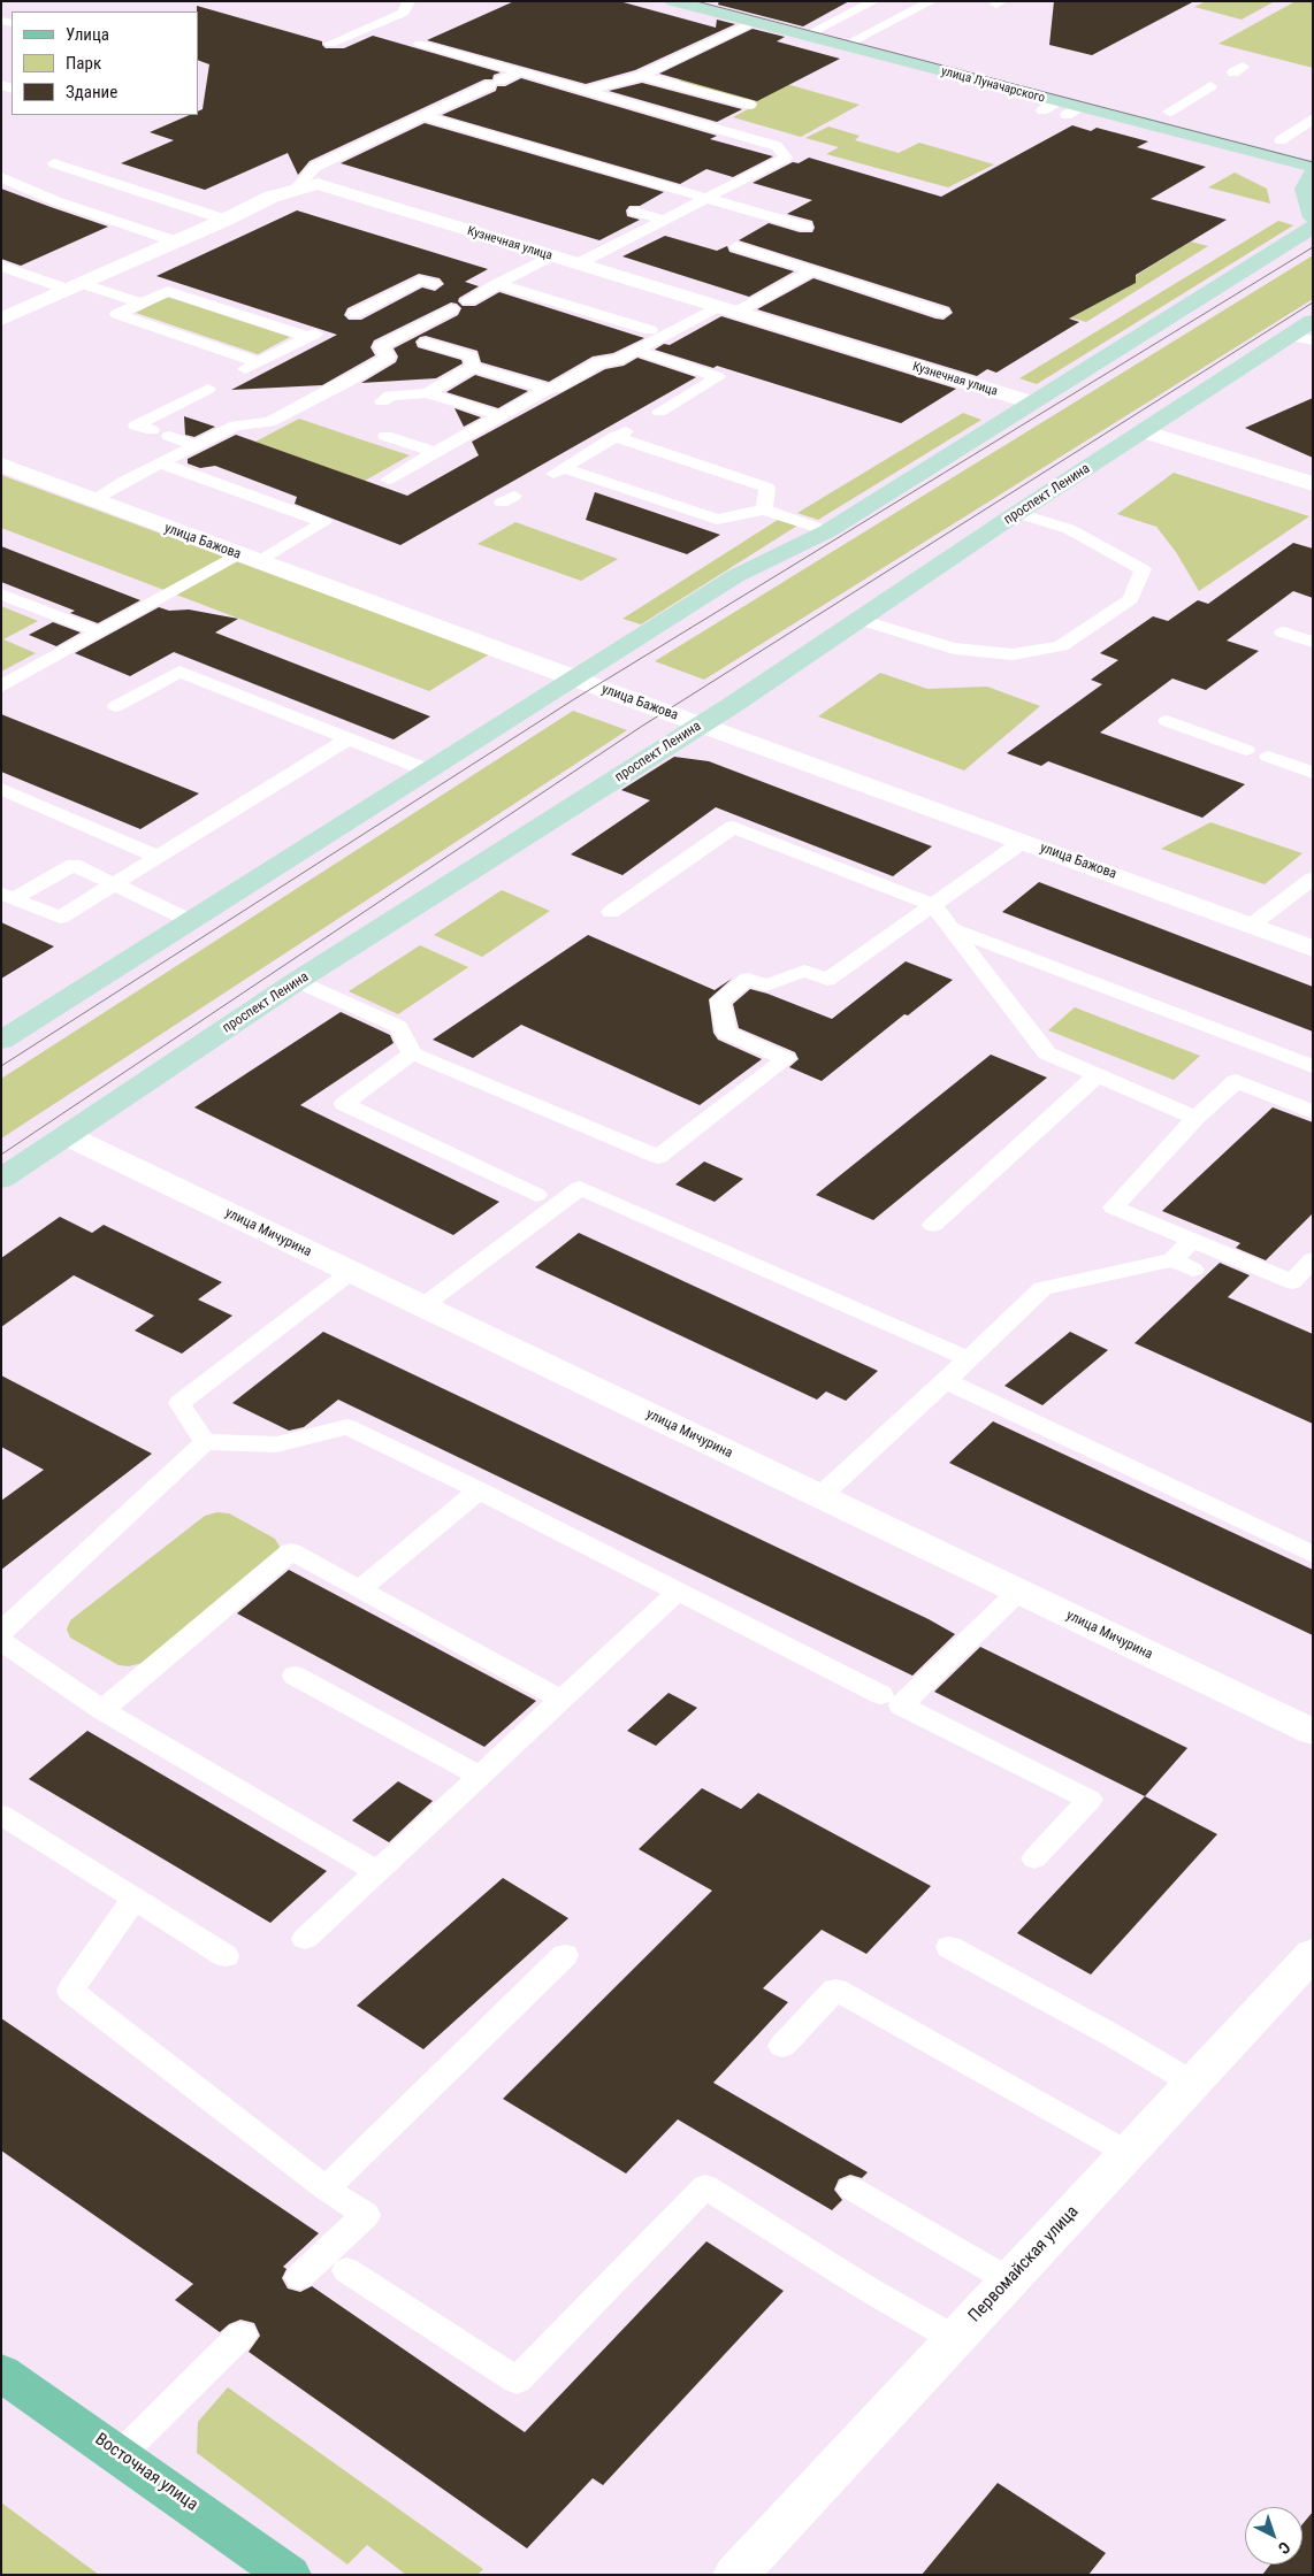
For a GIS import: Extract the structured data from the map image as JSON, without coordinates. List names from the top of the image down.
{
  "streets": {
    "main road": ["улица Луначарского", "проспект Ленина", "Восточная улица"],
    "street": [
      "Кузнечная улица",
      "улица Бажова",
      "улица Мичурина",
      "Первомайская улица"
    ]
  },
  "crossings": [
    ["проспект Ленина", "улица Бажова"],
    ["проспект Ленина", "улица Мичурина"]
  ],
  "legend": ["Улица", "Парк", "Здание"],
  "north": "bottom right"
}
